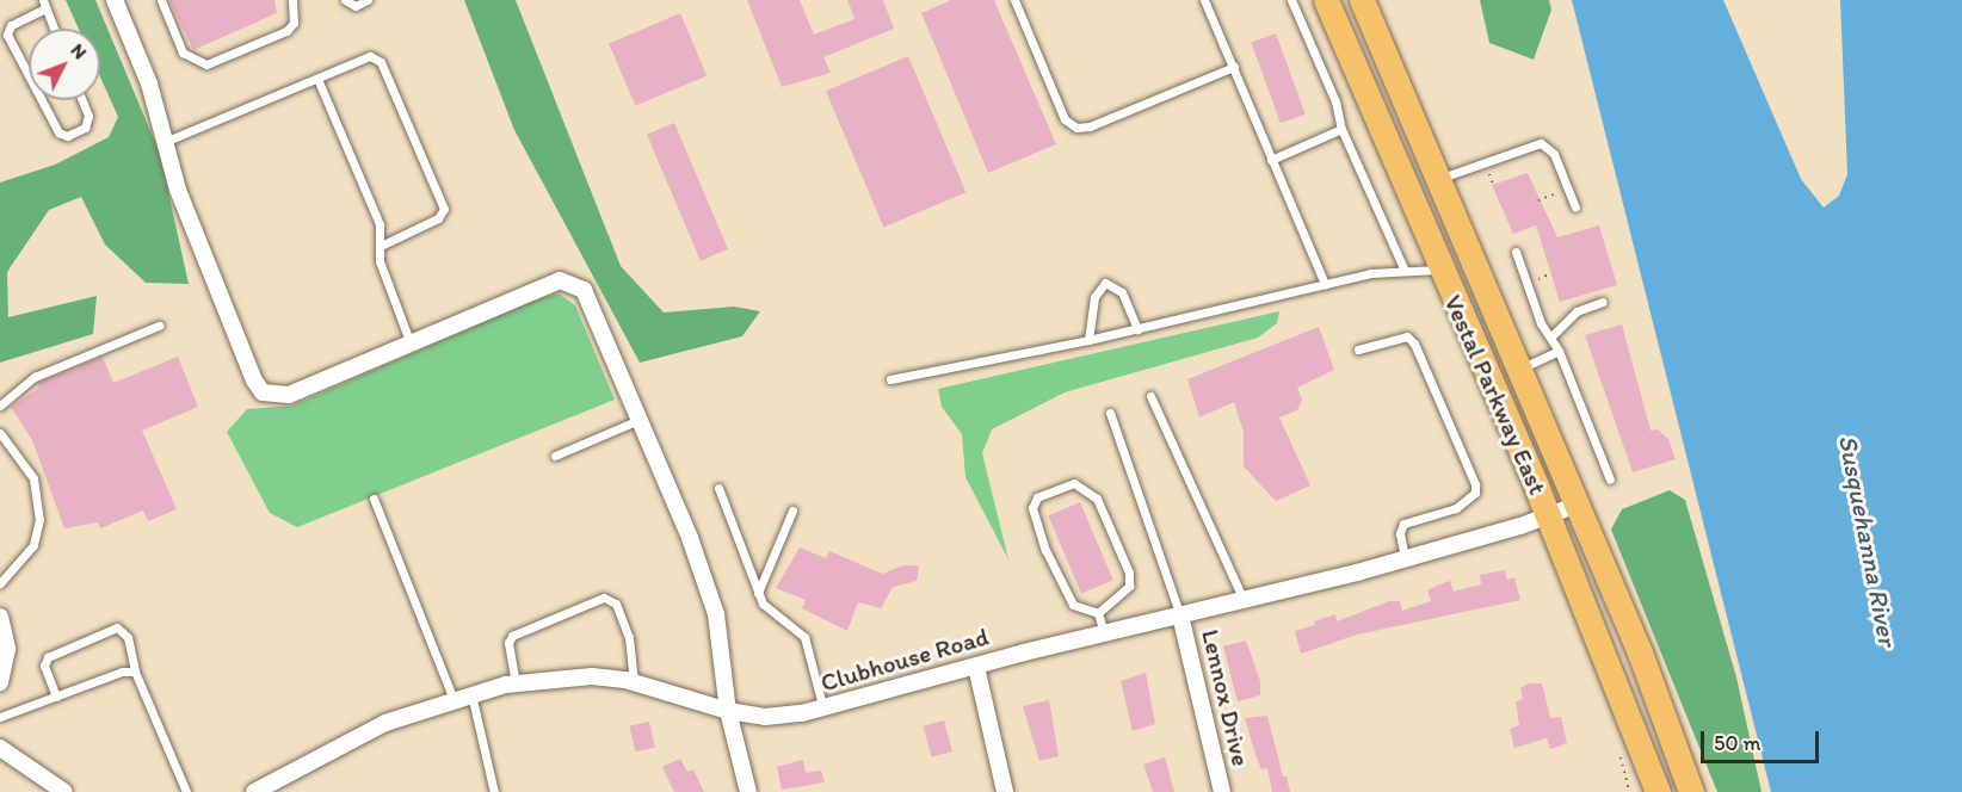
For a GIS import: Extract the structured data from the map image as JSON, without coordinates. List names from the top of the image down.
{
  "streets": {
    "main road": ["Vestal Parkway East"],
    "street": ["Clubhouse Road", "Lennox Drive"]
  },
  "crossings": [
    ["Vestal Parkway East", "Clubhouse Road"],
    ["Clubhouse Road", "Lennox Drive"]
  ],
  "water": ["Susquehanna River"],
  "scale_bar": "50 m",
  "north": "top right"
}
